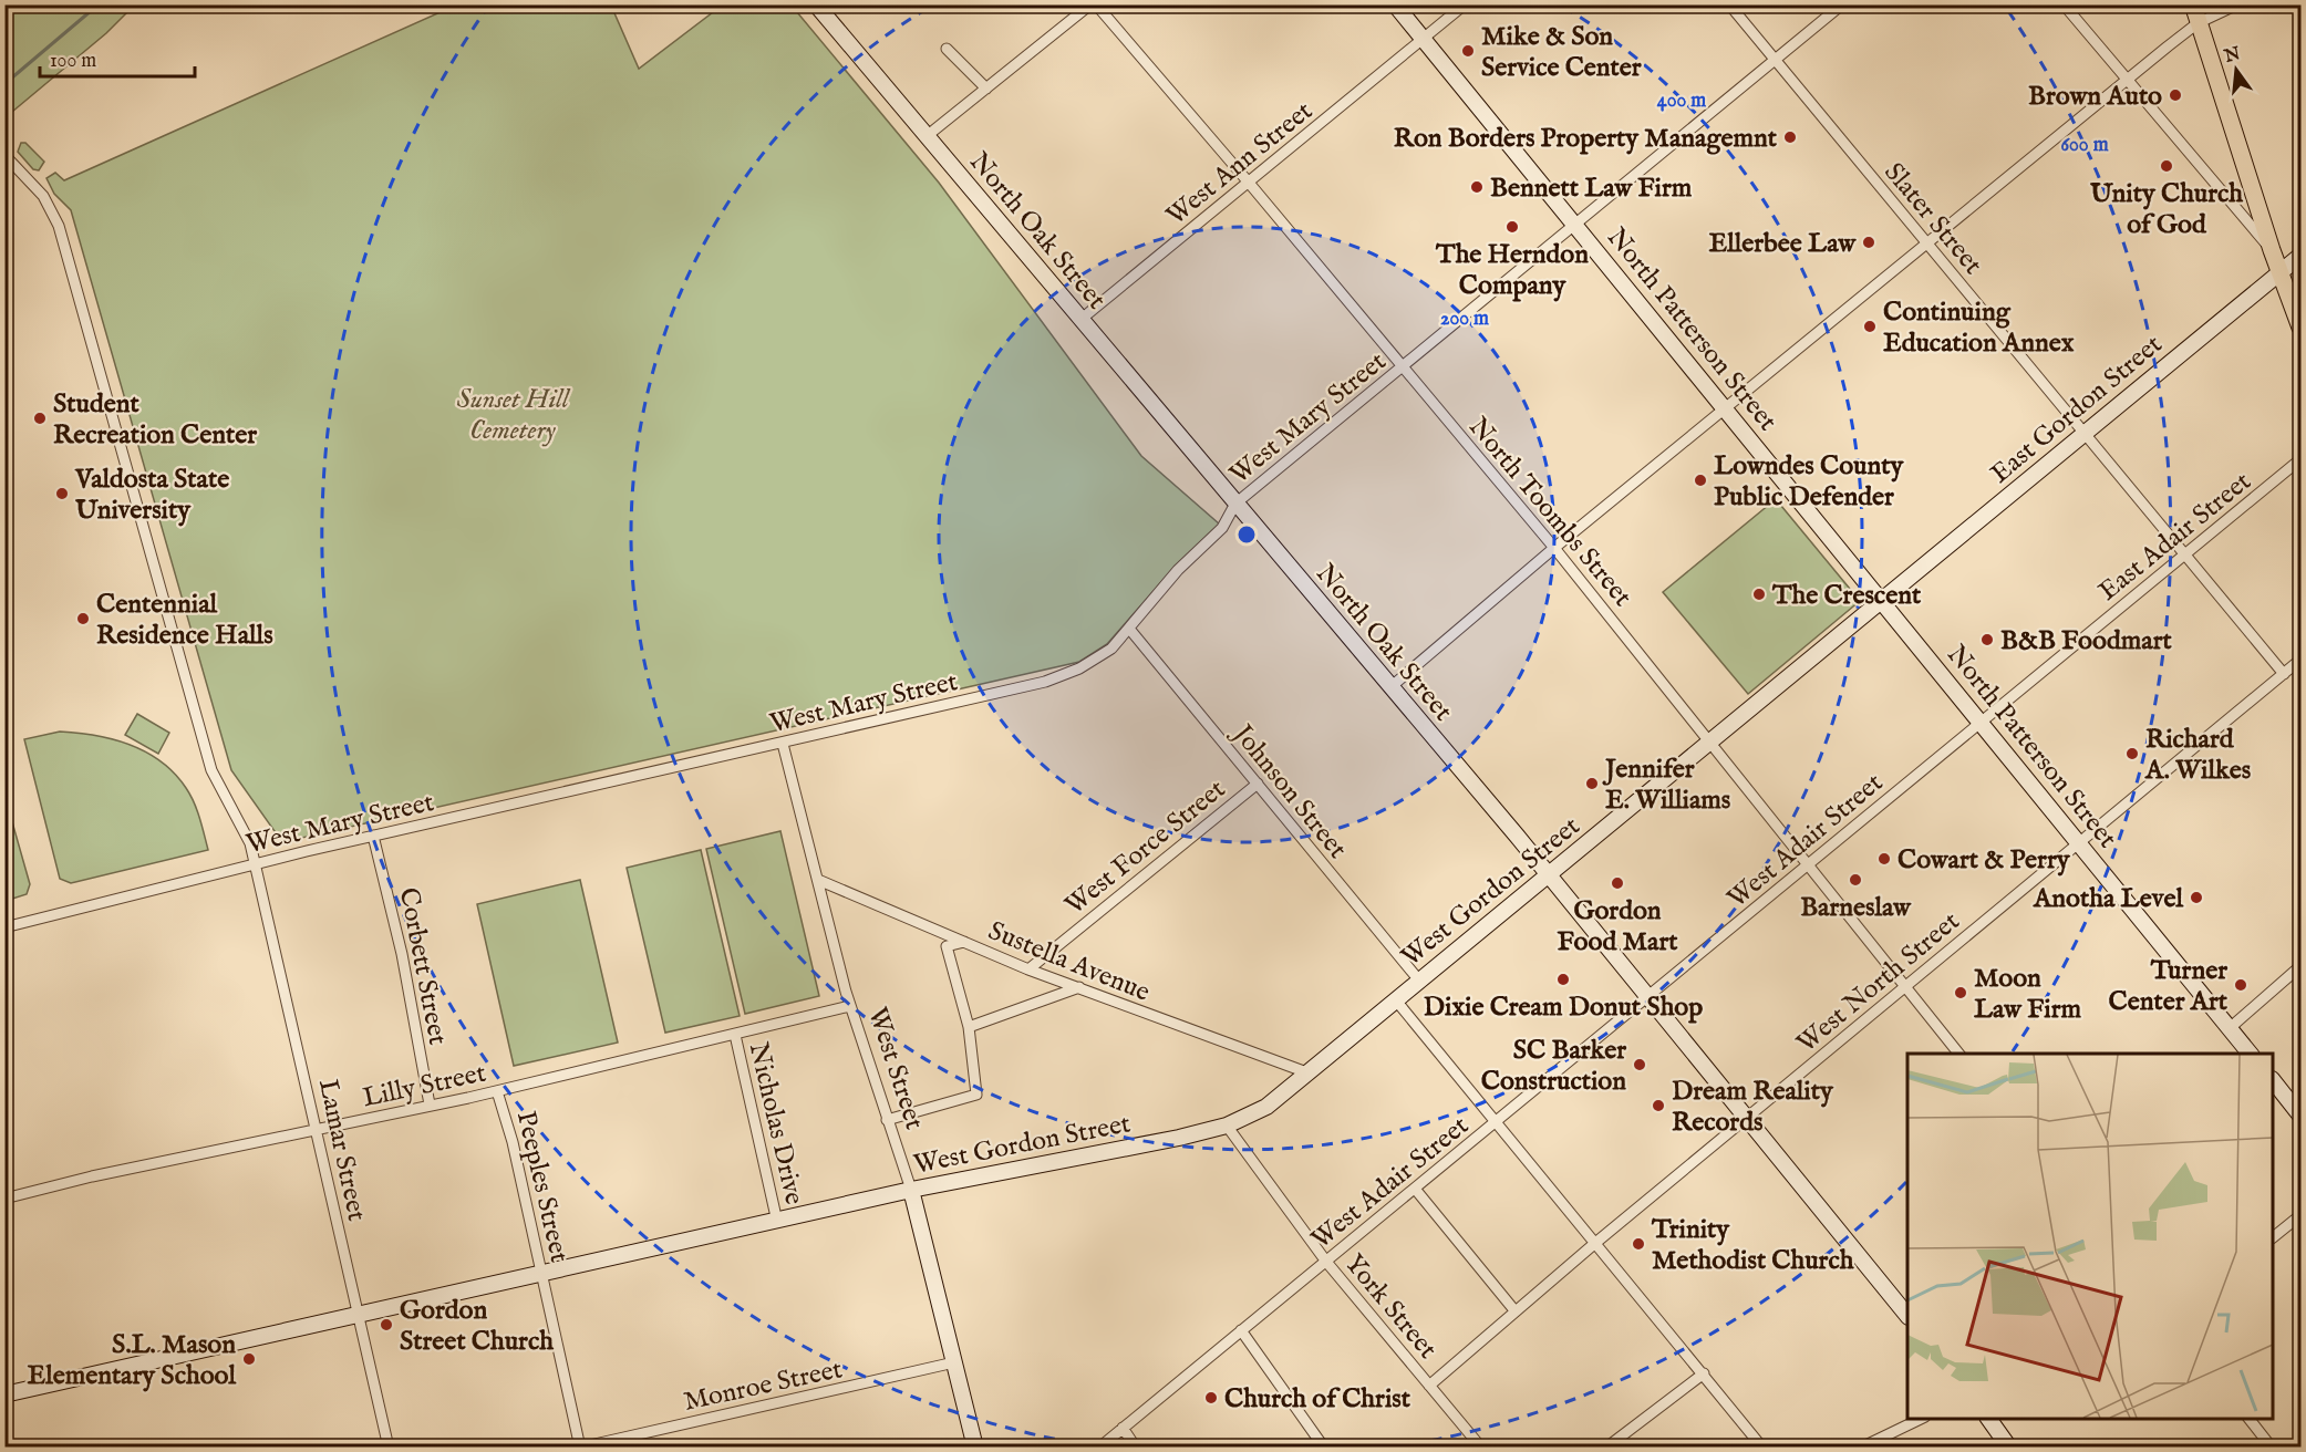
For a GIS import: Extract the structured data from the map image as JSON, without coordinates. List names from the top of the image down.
{
  "streets": {
    "main road": [
      "North Oak Street",
      "North Patterson Street",
      "East Gordon Street",
      "West Gordon Street",
      "West Street"
    ],
    "street": [
      "West Ann Street",
      "Slater Street",
      "West Mary Street",
      "North Toombs Street",
      "East Adair Street",
      "Johnson Street",
      "West Adair Street",
      "West Force Street",
      "Sustella Avenue",
      "Corbett Street",
      "West North Street",
      "Lilly Street",
      "Nicholas Drive",
      "Lamar Street",
      "Peeples Street",
      "York Street",
      "Monroe Street"
    ]
  },
  "crossings": [
    ["West Ann Street", "North Oak Street"],
    ["West Ann Street", "North Patterson Street"],
    ["West Ann Street", "North Toombs Street"],
    ["Slater Street", "East Gordon Street"],
    ["Slater Street", "West Mary Street"],
    ["Slater Street", "East Adair Street"],
    ["Slater Street", "West North Street"],
    ["North Oak Street", "West Mary Street"],
    ["North Oak Street", "West Adair Street"],
    ["North Oak Street", "West Gordon Street"],
    ["North Oak Street", "West North Street"],
    ["North Patterson Street", "East Gordon Street"],
    ["North Patterson Street", "West Mary Street"],
    ["North Patterson Street", "East Adair Street"],
    ["North Patterson Street", "West Adair Street"],
    ["North Patterson Street", "West Gordon Street"],
    ["North Patterson Street", "West North Street"],
    ["East Gordon Street", "West Gordon Street"],
    ["West Mary Street", "North Toombs Street"],
    ["West Mary Street", "Johnson Street"],
    ["West Mary Street", "Corbett Street"],
    ["West Mary Street", "West Street"],
    ["West Mary Street", "Lamar Street"],
    ["North Toombs Street", "West Adair Street"],
    ["North Toombs Street", "West Gordon Street"],
    ["North Toombs Street", "West North Street"],
    ["East Adair Street", "West Adair Street"],
    ["Johnson Street", "West Force Street"],
    ["Johnson Street", "West Gordon Street"],
    ["West Adair Street", "York Street"],
    ["West Force Street", "Sustella Avenue"],
    ["West Gordon Street", "Sustella Avenue"],
    ["West Gordon Street", "West Street"],
    ["West Gordon Street", "Nicholas Drive"],
    ["West Gordon Street", "Lamar Street"],
    ["West Gordon Street", "Peeples Street"],
    ["West Gordon Street", "York Street"],
    ["Sustella Avenue", "West Street"],
    ["Corbett Street", "Lilly Street"],
    ["West North Street", "York Street"],
    ["West Street", "Lilly Street"],
    ["West Street", "Monroe Street"],
    ["Lilly Street", "Nicholas Drive"],
    ["Lilly Street", "Lamar Street"],
    ["Lilly Street", "Peeples Street"],
    ["Peeples Street", "Monroe Street"]
  ],
  "parks": ["Sunset Hill Cemetery"],
  "places": [
    "Mike & Son Service Center",
    "Brown Auto",
    "Ron Borders Property Managemnt",
    "Unity Church of God",
    "Bennett Law Firm",
    "The Herndon Company",
    "Ellerbee Law",
    "Continuing Education Annex",
    "Student Recreation Center",
    "Lowndes County Public Defender",
    "Valdosta State University",
    "The Crescent",
    "Centennial Residence Halls",
    "B&B Foodmart",
    "Richard A. Wilkes",
    "Jennifer E. Williams",
    "Cowart & Perry",
    "Barneslaw",
    "Gordon Food Mart",
    "Anotha Level",
    "Dixie Cream Donut Shop",
    "Turner Center Art",
    "Moon Law Firm",
    "SC Barker Construction",
    "Dream Reality Records",
    "Trinity Methodist Church",
    "Gordon Street Church",
    "S.L. Mason Elementary School",
    "Church of Christ"
  ],
  "scale_bar": "100 m",
  "north": "top",
  "rings": ["400 m", "600 m", "200 m"]
}
